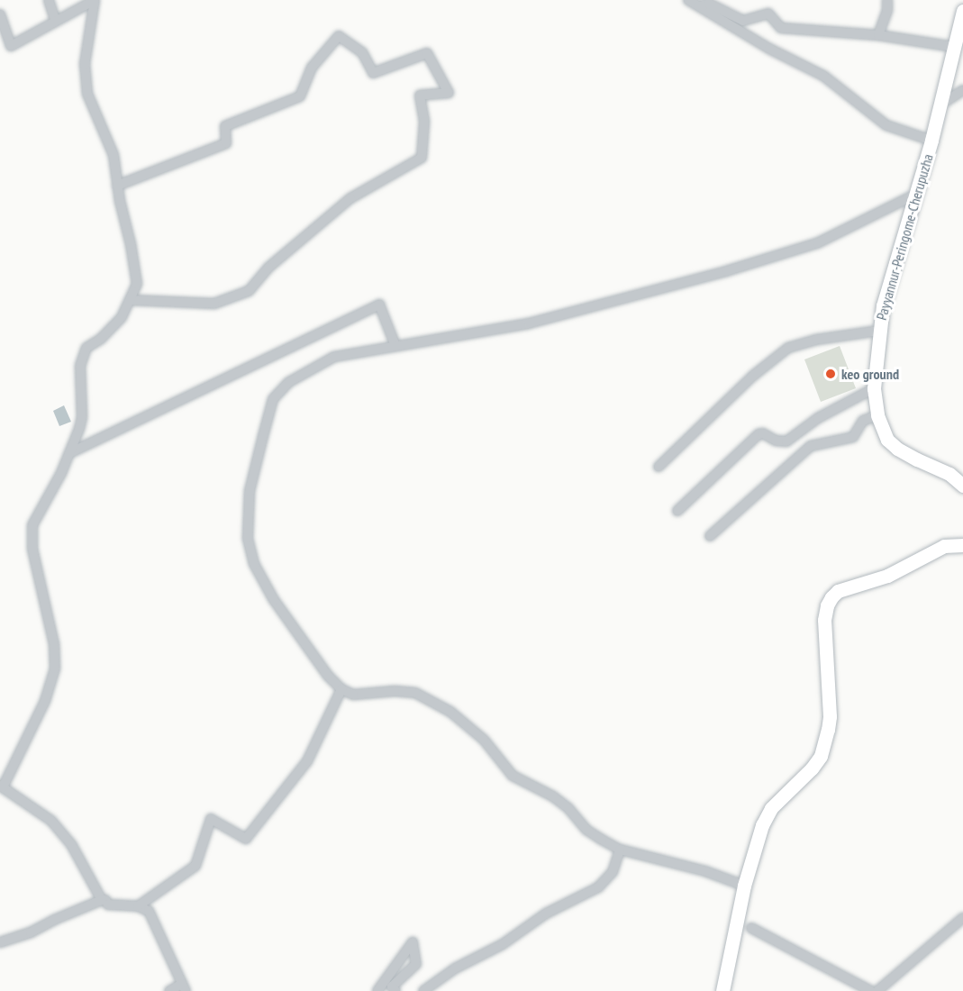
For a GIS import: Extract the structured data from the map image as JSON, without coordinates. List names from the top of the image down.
{
  "streets": {
    "main road": ["Payyannur-Peringome-Cherupuzha"]
  },
  "places": ["keo ground"]
}
